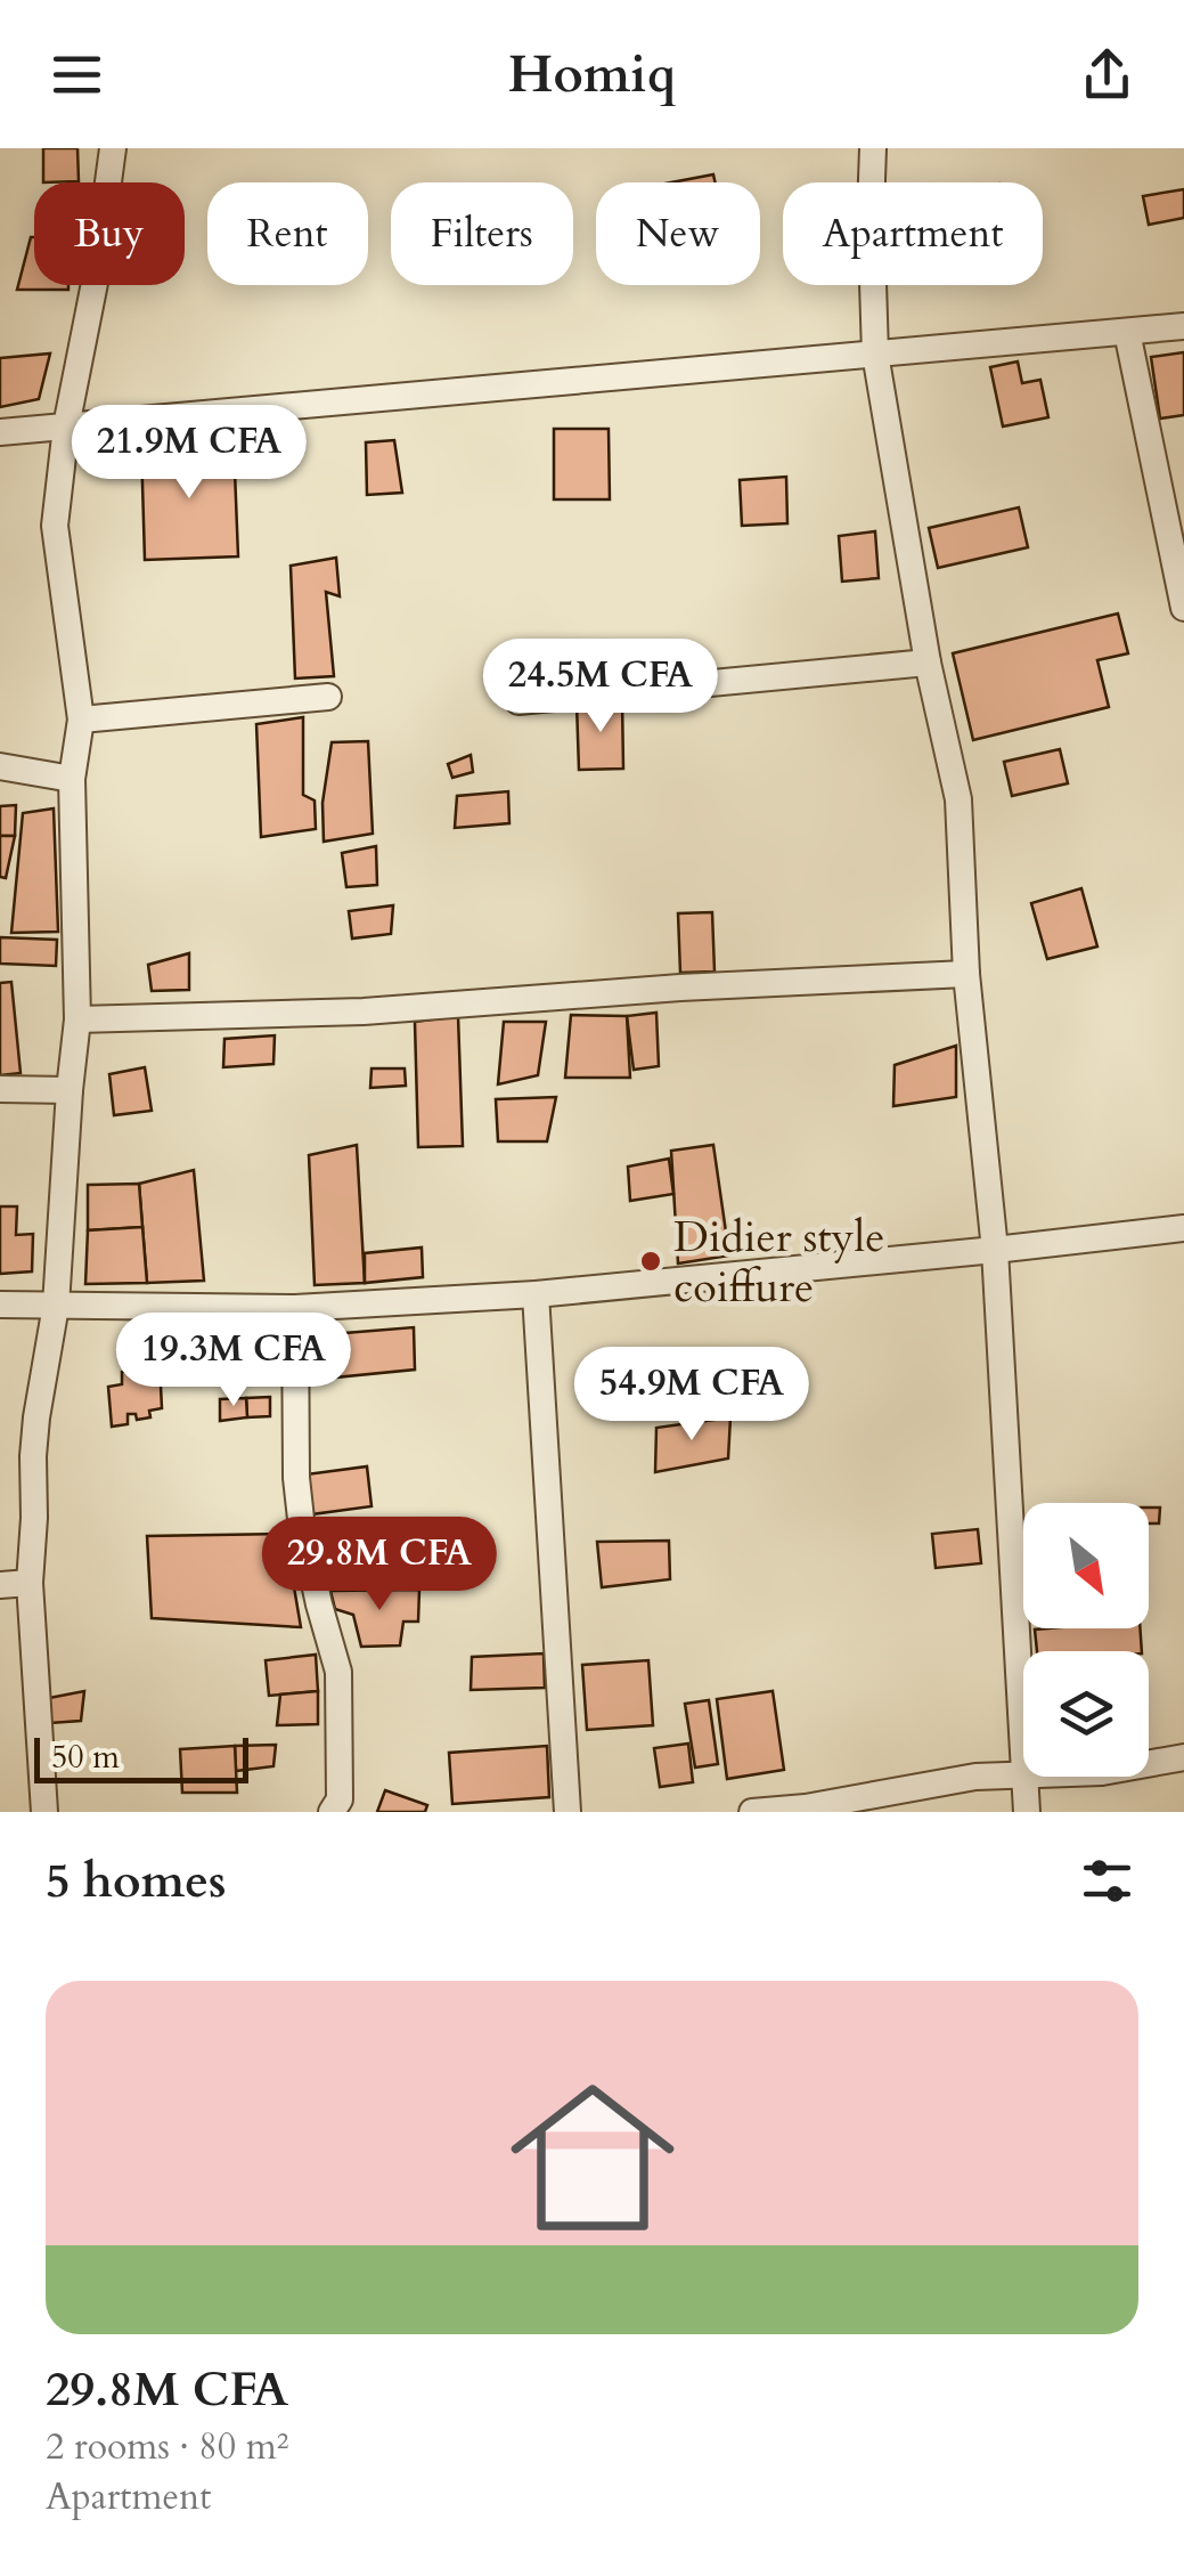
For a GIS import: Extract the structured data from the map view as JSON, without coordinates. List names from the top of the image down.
{
  "places": ["Didier style coiffure"],
  "scale_bar": "50 m",
  "north": "bottom right",
  "page": {
    "header": "Homiq",
    "chip": [
      "Buy",
      "Rent",
      "Filters",
      "New",
      "Apartment"
    ],
    "price": [
      "21.9M CFA",
      "24.5M CFA",
      "19.3M CFA",
      "54.9M CFA",
      "29.8M CFA"
    ],
    "scale": "50 m",
    "heading": "5 homes",
    "list": [
      {
        "name": "29.8M CFA",
        "note": "2 rooms · 80 m² · Apartment"
      }
    ]
  }
}
